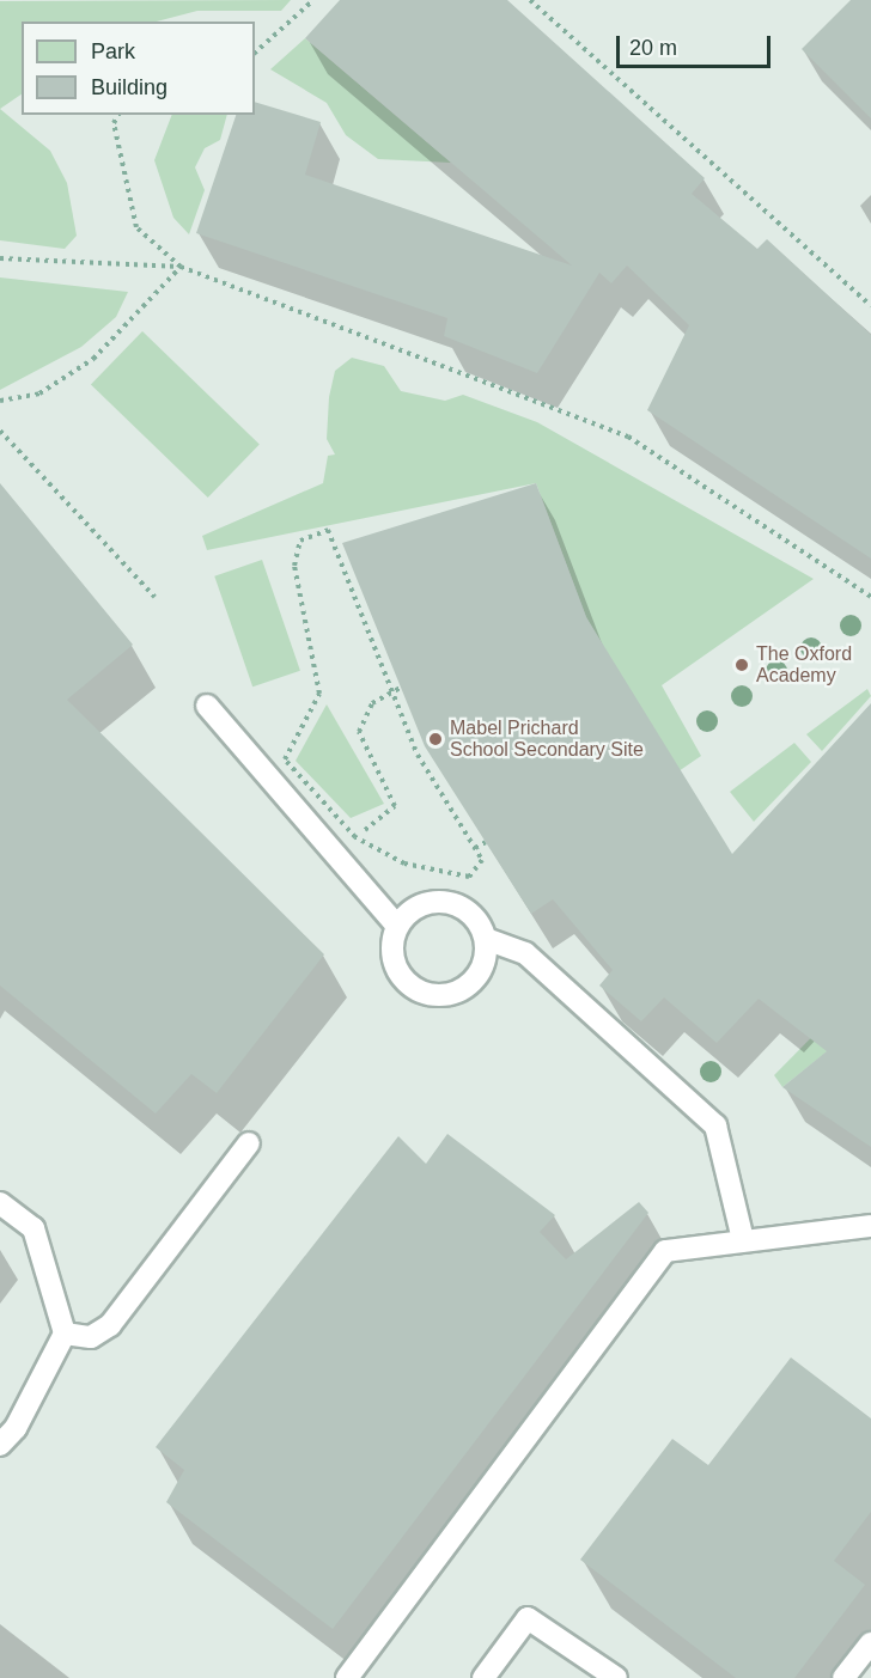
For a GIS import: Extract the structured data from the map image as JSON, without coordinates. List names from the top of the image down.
{
  "places": ["The Oxford Academy", "Mabel Prichard School Secondary Site"],
  "legend": ["Park", "Building"],
  "scale_bar": "20 m"
}
